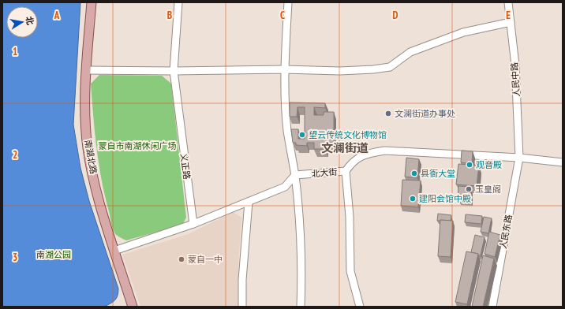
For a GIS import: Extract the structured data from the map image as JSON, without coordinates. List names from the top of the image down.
{
  "streets": {
    "main road": ["南湖北路"],
    "street": [
      "人民中路",
      "义正路",
      "北大街",
      "人民东路"
    ]
  },
  "crossings": [
    ["人民中路", "北大街"],
    ["人民中路", "人民东路"],
    ["北大街", "人民东路"]
  ],
  "districts": ["文澜街道"],
  "parks": ["蒙自市南湖休闲广场", "南湖公园"],
  "places": [
    "文澜街道办事处",
    "望云传统文化博物馆",
    "观音殿",
    "县衙大堂",
    "玉皇阁",
    "建阳会馆中殿",
    "蒙自一中"
  ],
  "north": "right",
  "grid": {
    "columns": [
      "A",
      "B",
      "C",
      "D",
      "E"
    ],
    "rows": ["1", "2", "3"]
  }
}
